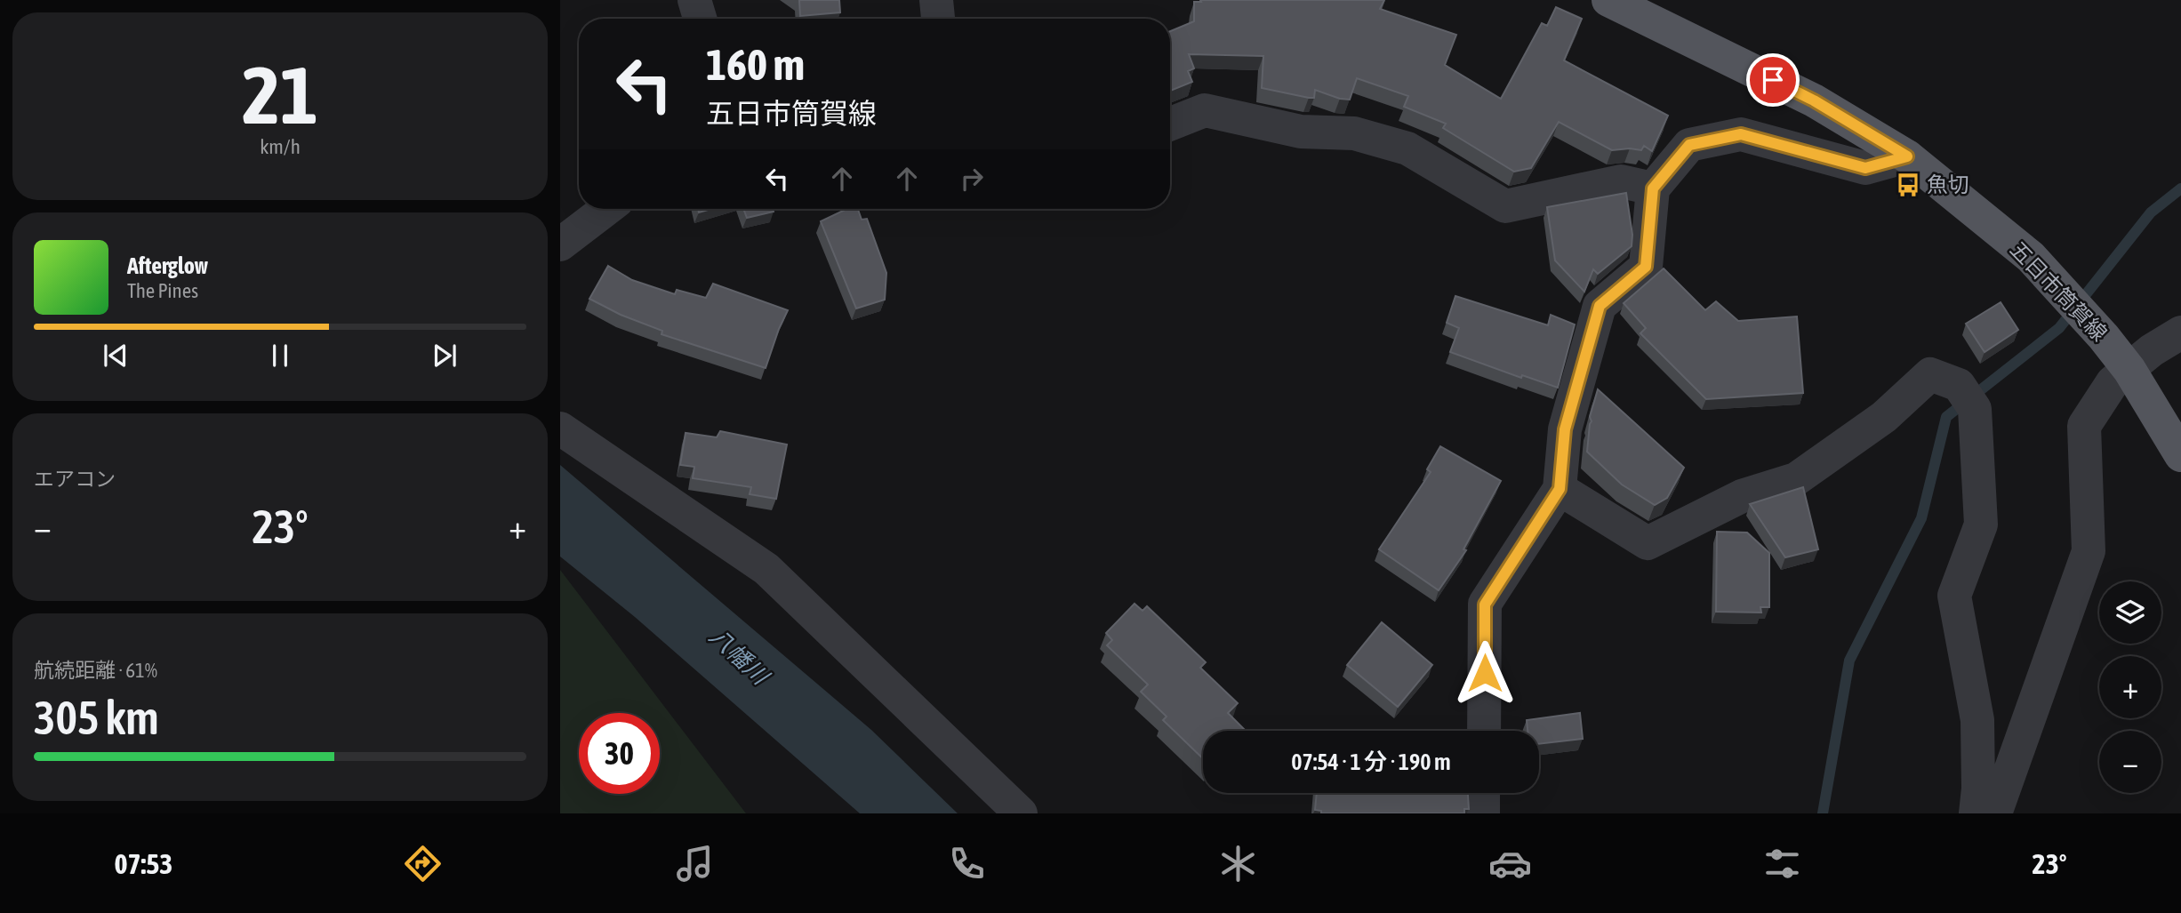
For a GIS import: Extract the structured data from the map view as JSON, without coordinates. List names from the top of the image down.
{
  "streets": {
    "main road": ["五日市筒賀線"]
  },
  "water": ["八幡川"],
  "places": {
    "bus stop": ["魚切"]
  },
  "page": {
    "tile": [
      ["21", "km/h"],
      "エアコン",
      ["航続距離 · 61%", "305 km"]
    ],
    "turn": ["160 m", "五日市筒賀線"],
    "song": ["Afterglow", "The Pines"],
    "heat": ["−", "23°", "+"],
    "map_buttons": ["+", "−"],
    "limit": "30",
    "trip": "07:54 · 1 分 · 190 m",
    "tabs": ["07:53", "23°"]
  }
}
